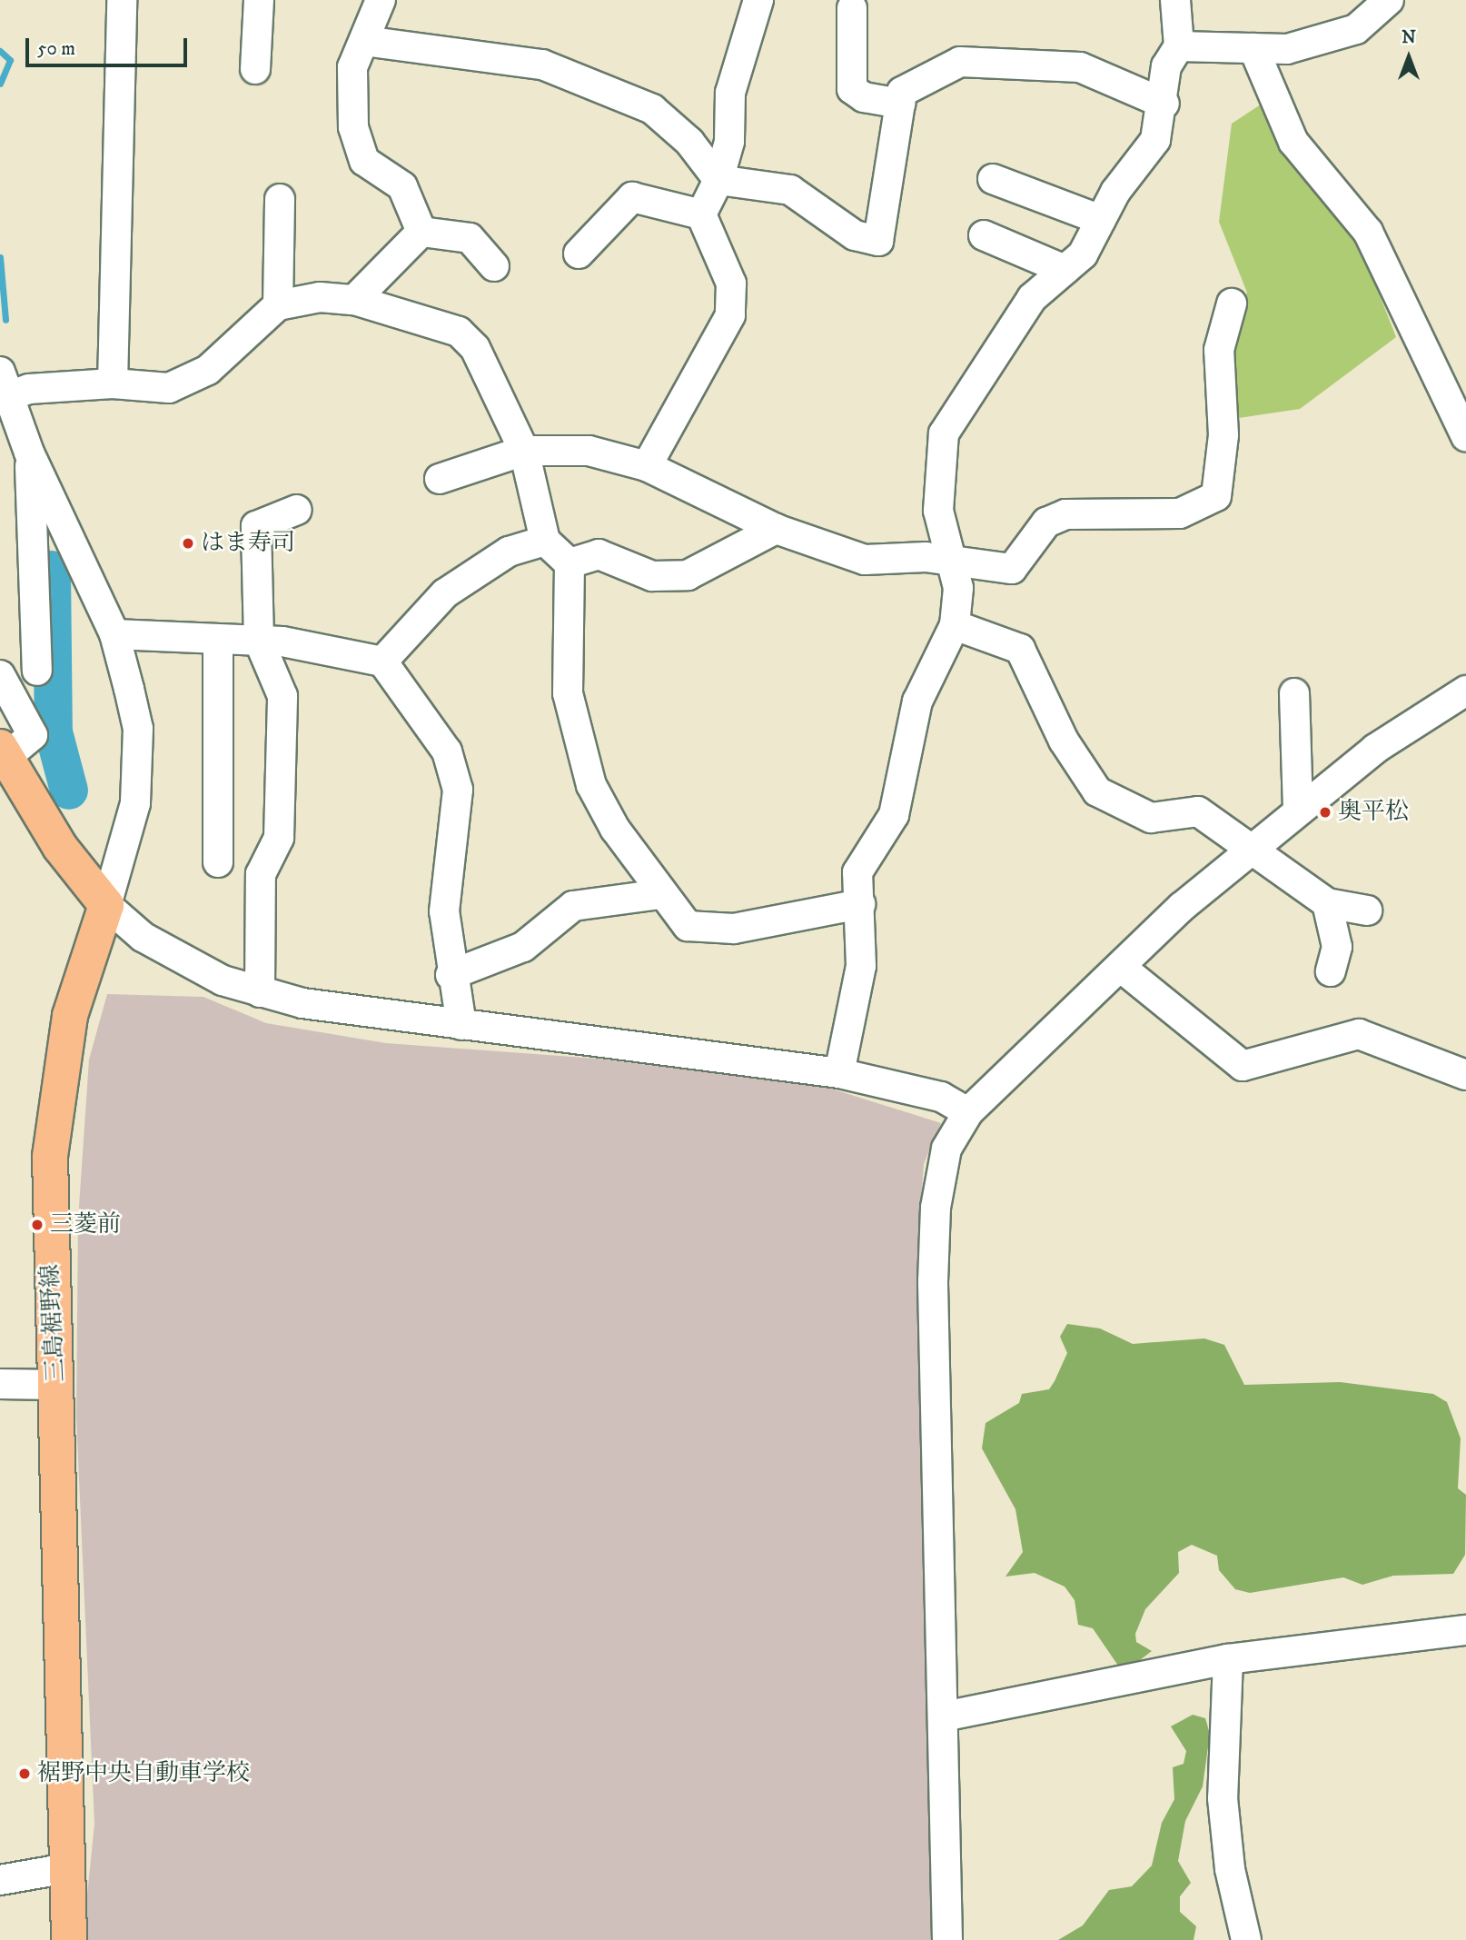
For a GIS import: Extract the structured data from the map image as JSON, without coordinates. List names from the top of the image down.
{
  "streets": {
    "main road": ["三島裾野線"]
  },
  "places": [
    "はま寿司",
    "奥平松",
    "三菱前",
    "裾野中央自動車学校"
  ],
  "scale_bar": "50 m",
  "north": "top"
}
